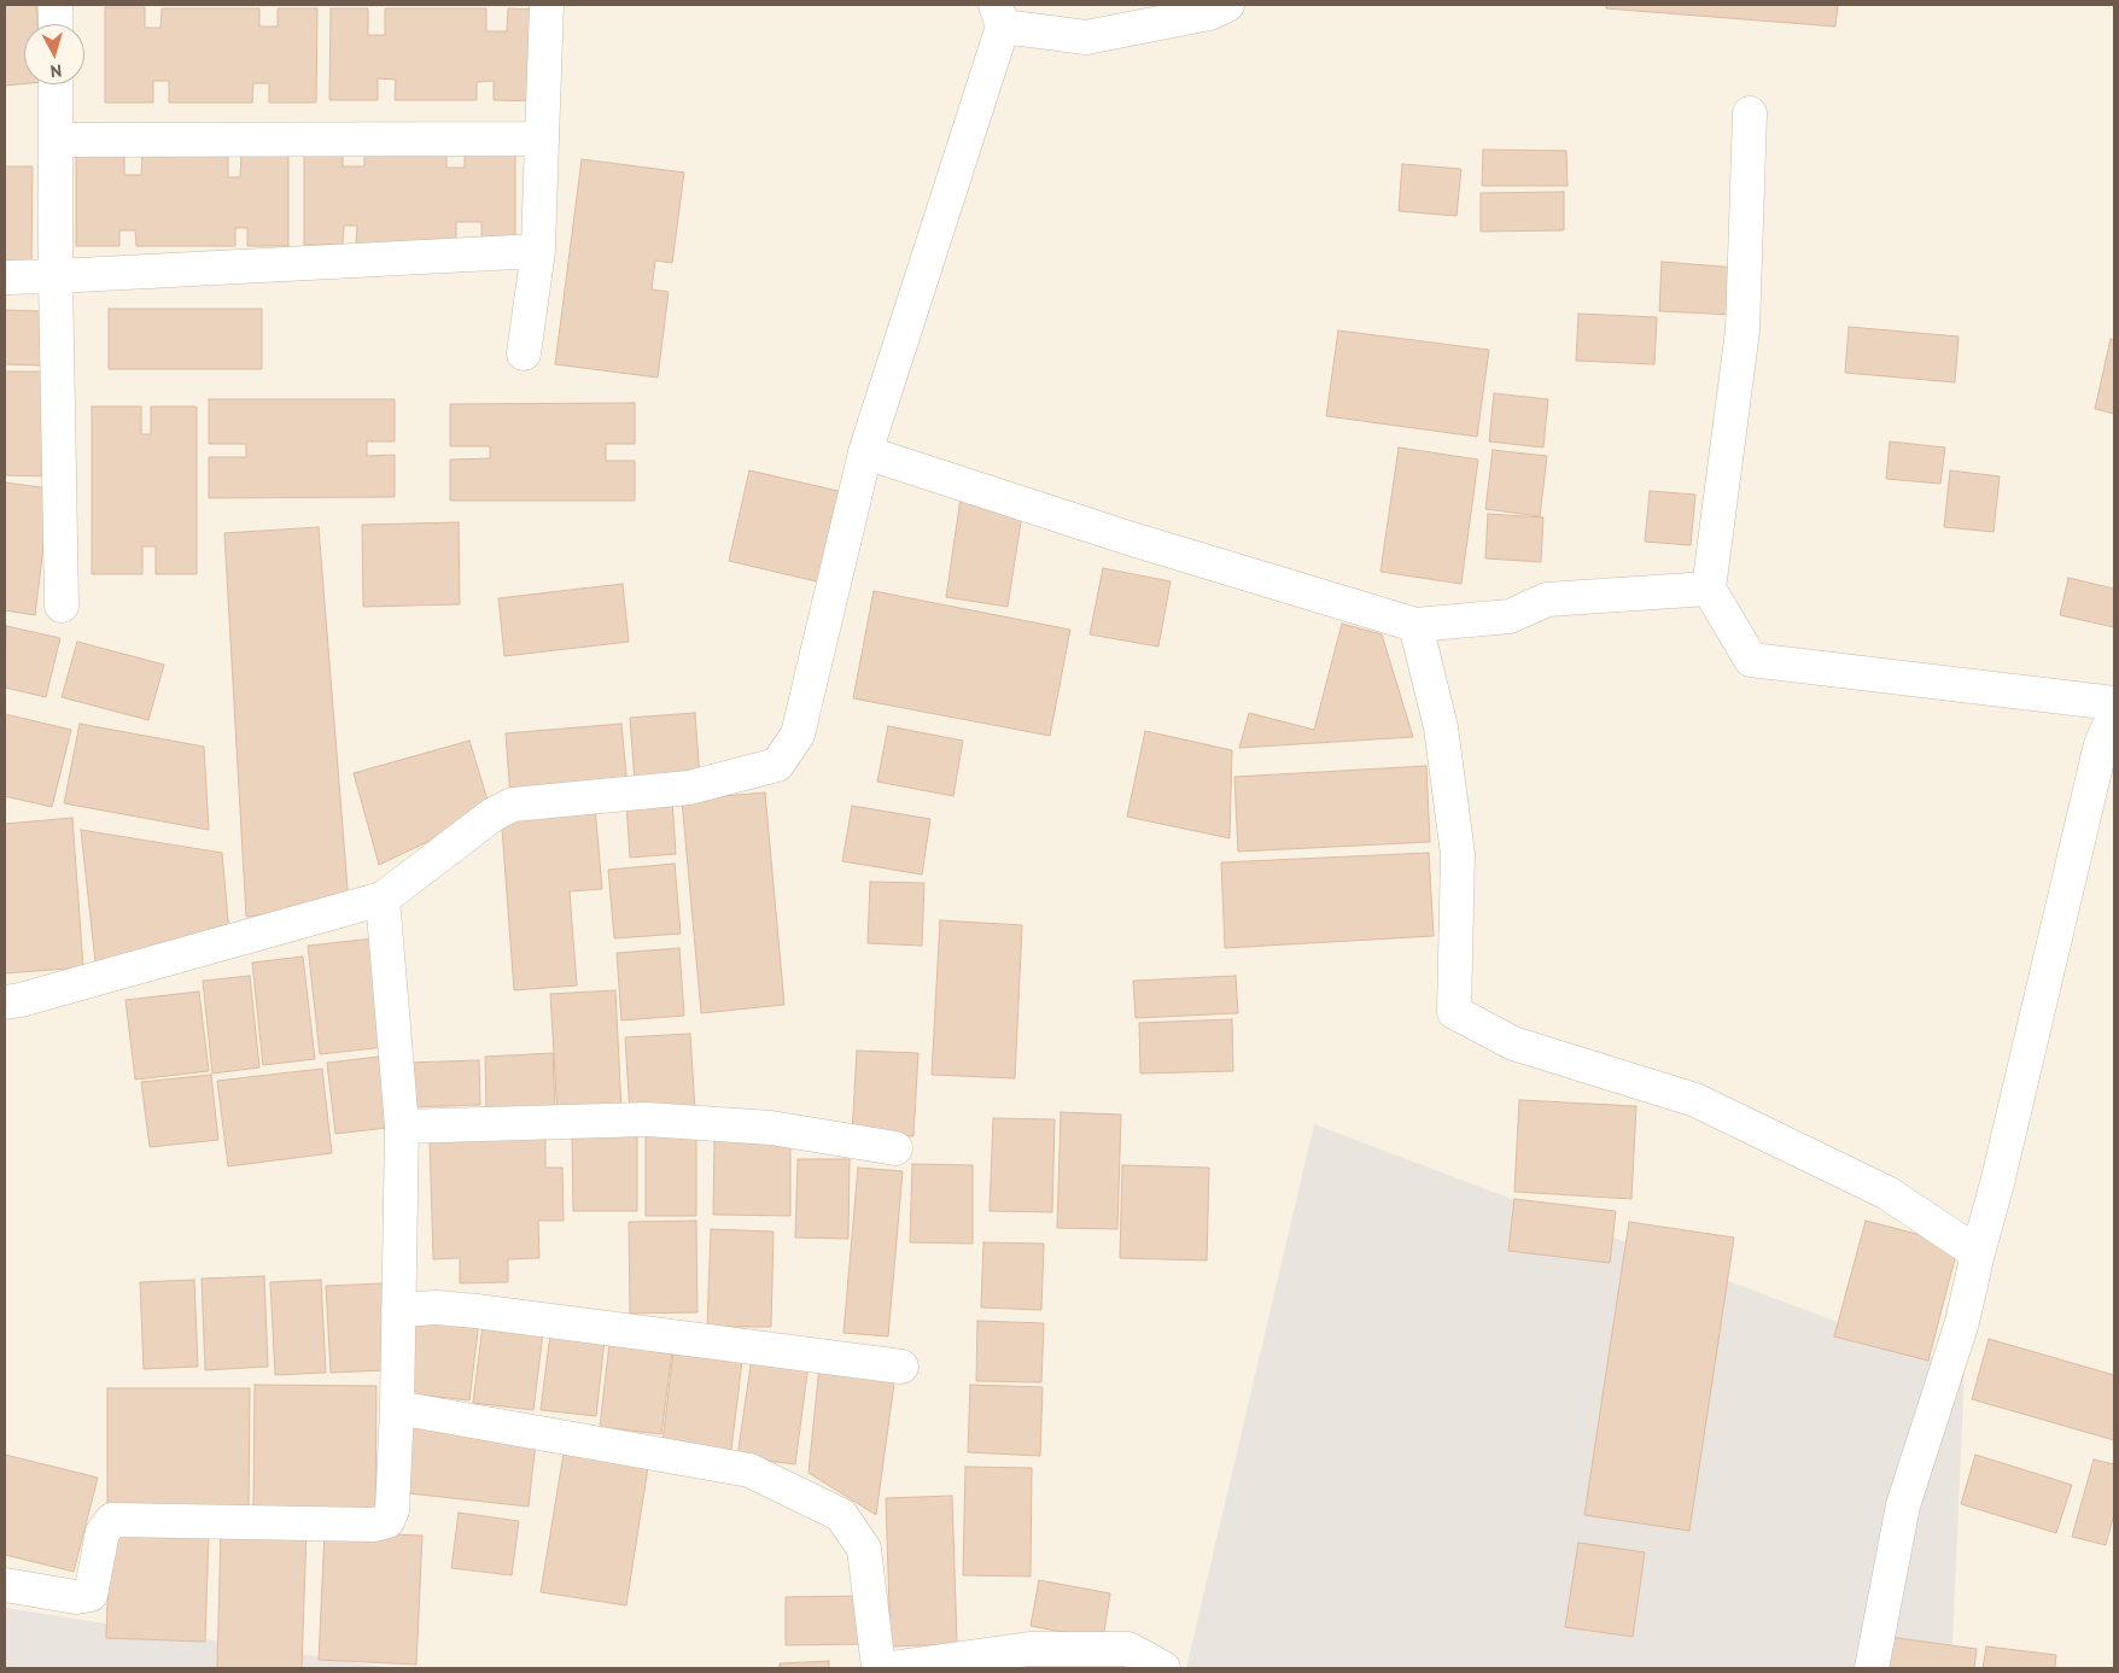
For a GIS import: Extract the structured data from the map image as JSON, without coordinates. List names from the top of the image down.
{
  "north": "bottom"
}
